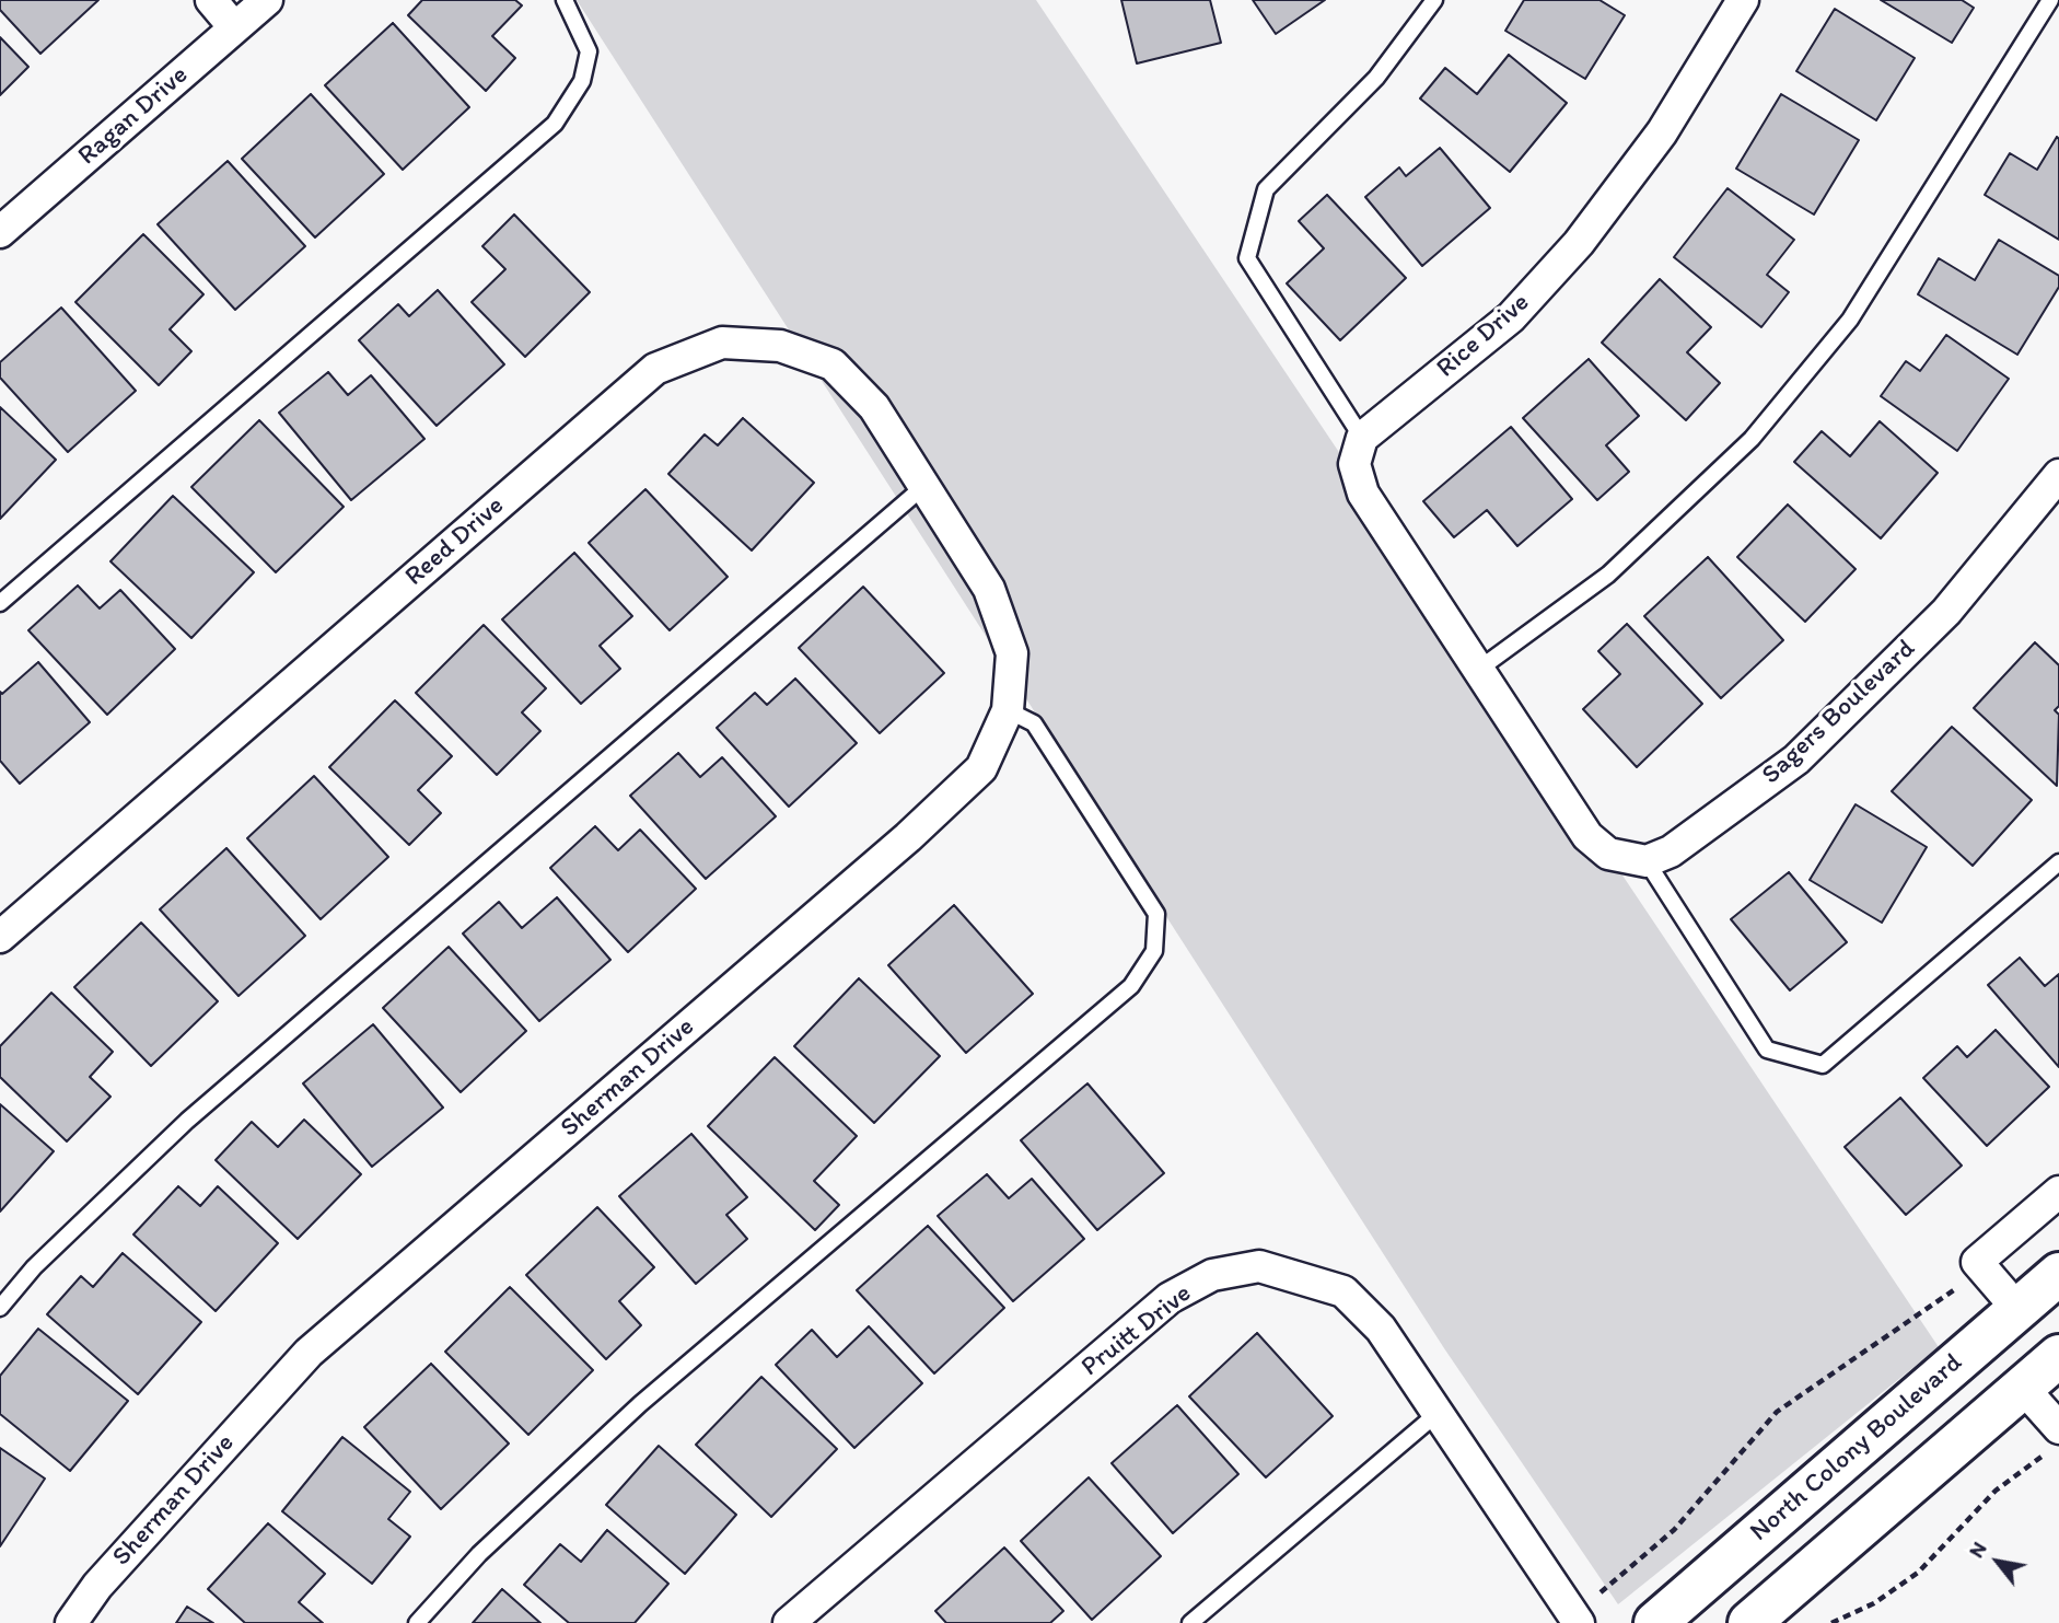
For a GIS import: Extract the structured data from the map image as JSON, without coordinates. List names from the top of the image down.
{
  "streets": {
    "main road": ["North Colony Boulevard"],
    "street": [
      "Ragan Drive",
      "Rice Drive",
      "Reed Drive",
      "Sagers Boulevard",
      "Sherman Drive",
      "Pruitt Drive"
    ]
  },
  "crossings": [
    ["Reed Drive", "Sherman Drive"]
  ],
  "north": "top left"
}
